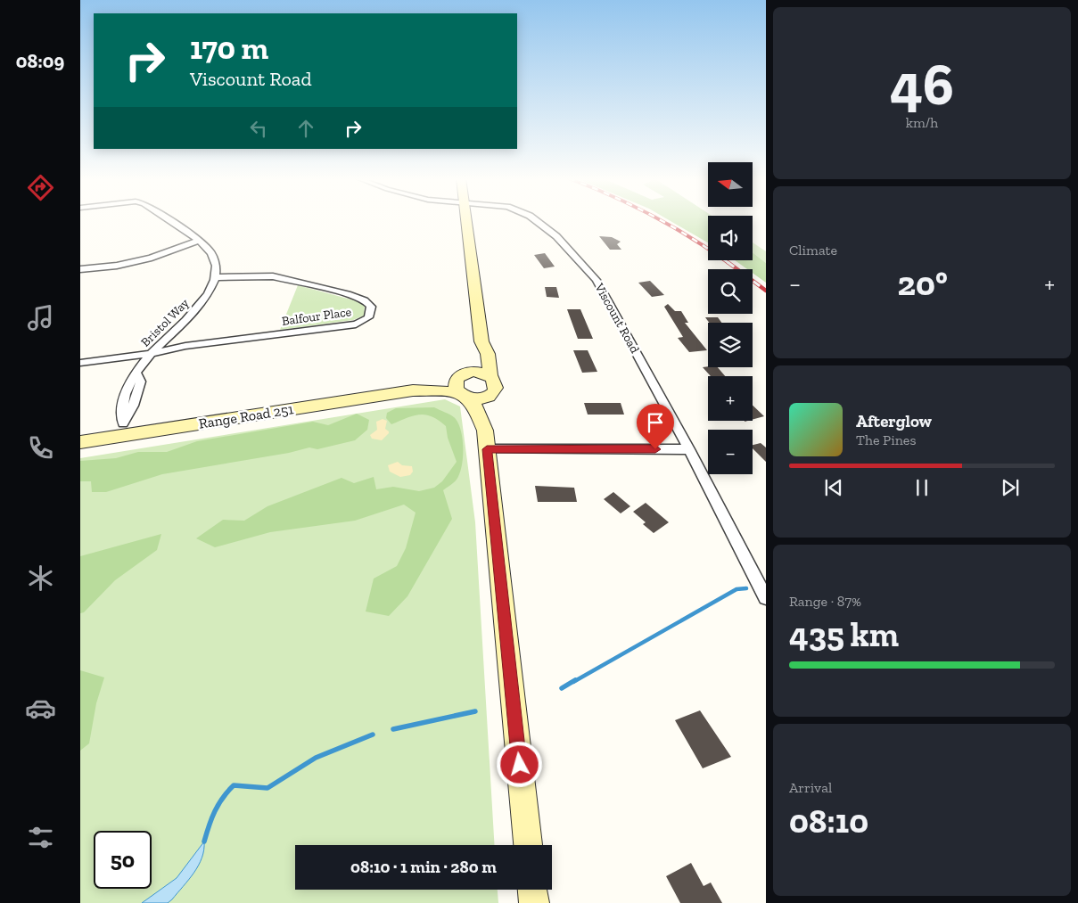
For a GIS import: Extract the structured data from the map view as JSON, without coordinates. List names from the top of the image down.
{
  "streets": {
    "main road": ["Range Road 251"],
    "street": ["Balfour Place", "Viscount Road", "Bristol Way"]
  },
  "crossings": [
    ["Balfour Place", "Bristol Way"],
    ["Bristol Way", "Range Road 251"]
  ],
  "north": "left",
  "page": {
    "tabs": "08:09",
    "tile": [
      ["46", "km/h"],
      "Climate",
      ["Range · 87%", "435 km"],
      ["Arrival", "08:10"]
    ],
    "turn": ["170 m", "Viscount Road"],
    "map_buttons": ["+", "−"],
    "heat": ["−", "20°", "+"],
    "song": ["Afterglow", "The Pines"],
    "limit": "50",
    "trip": "08:10 · 1 min · 280 m"
  }
}
